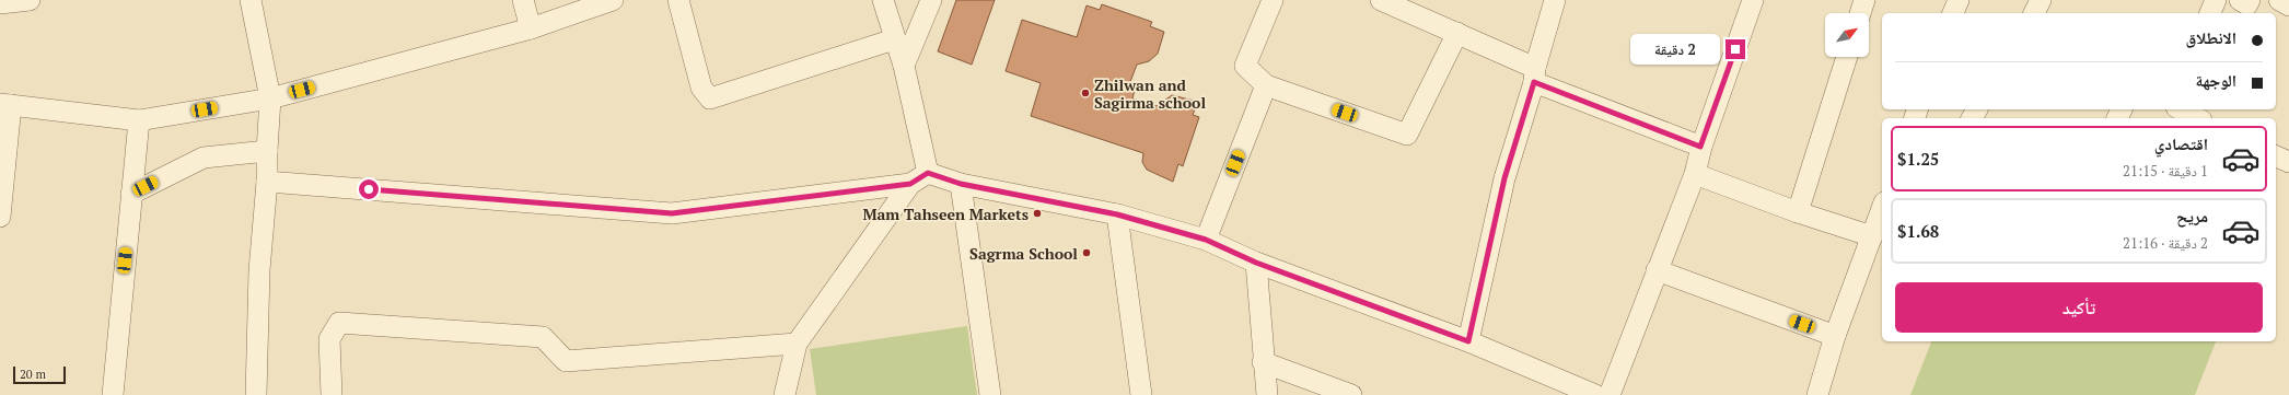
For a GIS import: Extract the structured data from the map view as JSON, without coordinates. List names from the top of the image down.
{
  "places": ["Zhilwan and Sagirma school", "Mam Tahseen Markets", "Sagrma School"],
  "scale_bar": "20 m",
  "north": "top right",
  "page": {
    "banner": ["الانطلاق", "الوجهة"],
    "bubble": "2 دقيقة",
    "list": [
      {
        "name": "اقتصادي",
        "note": "1 دقيقة · 21:15",
        "value": "$1.25"
      },
      {
        "name": "مريح",
        "note": "2 دقيقة · 21:16",
        "value": "$1.68"
      }
    ],
    "buttons": "تأكيد",
    "scale": "20 m"
  }
}
